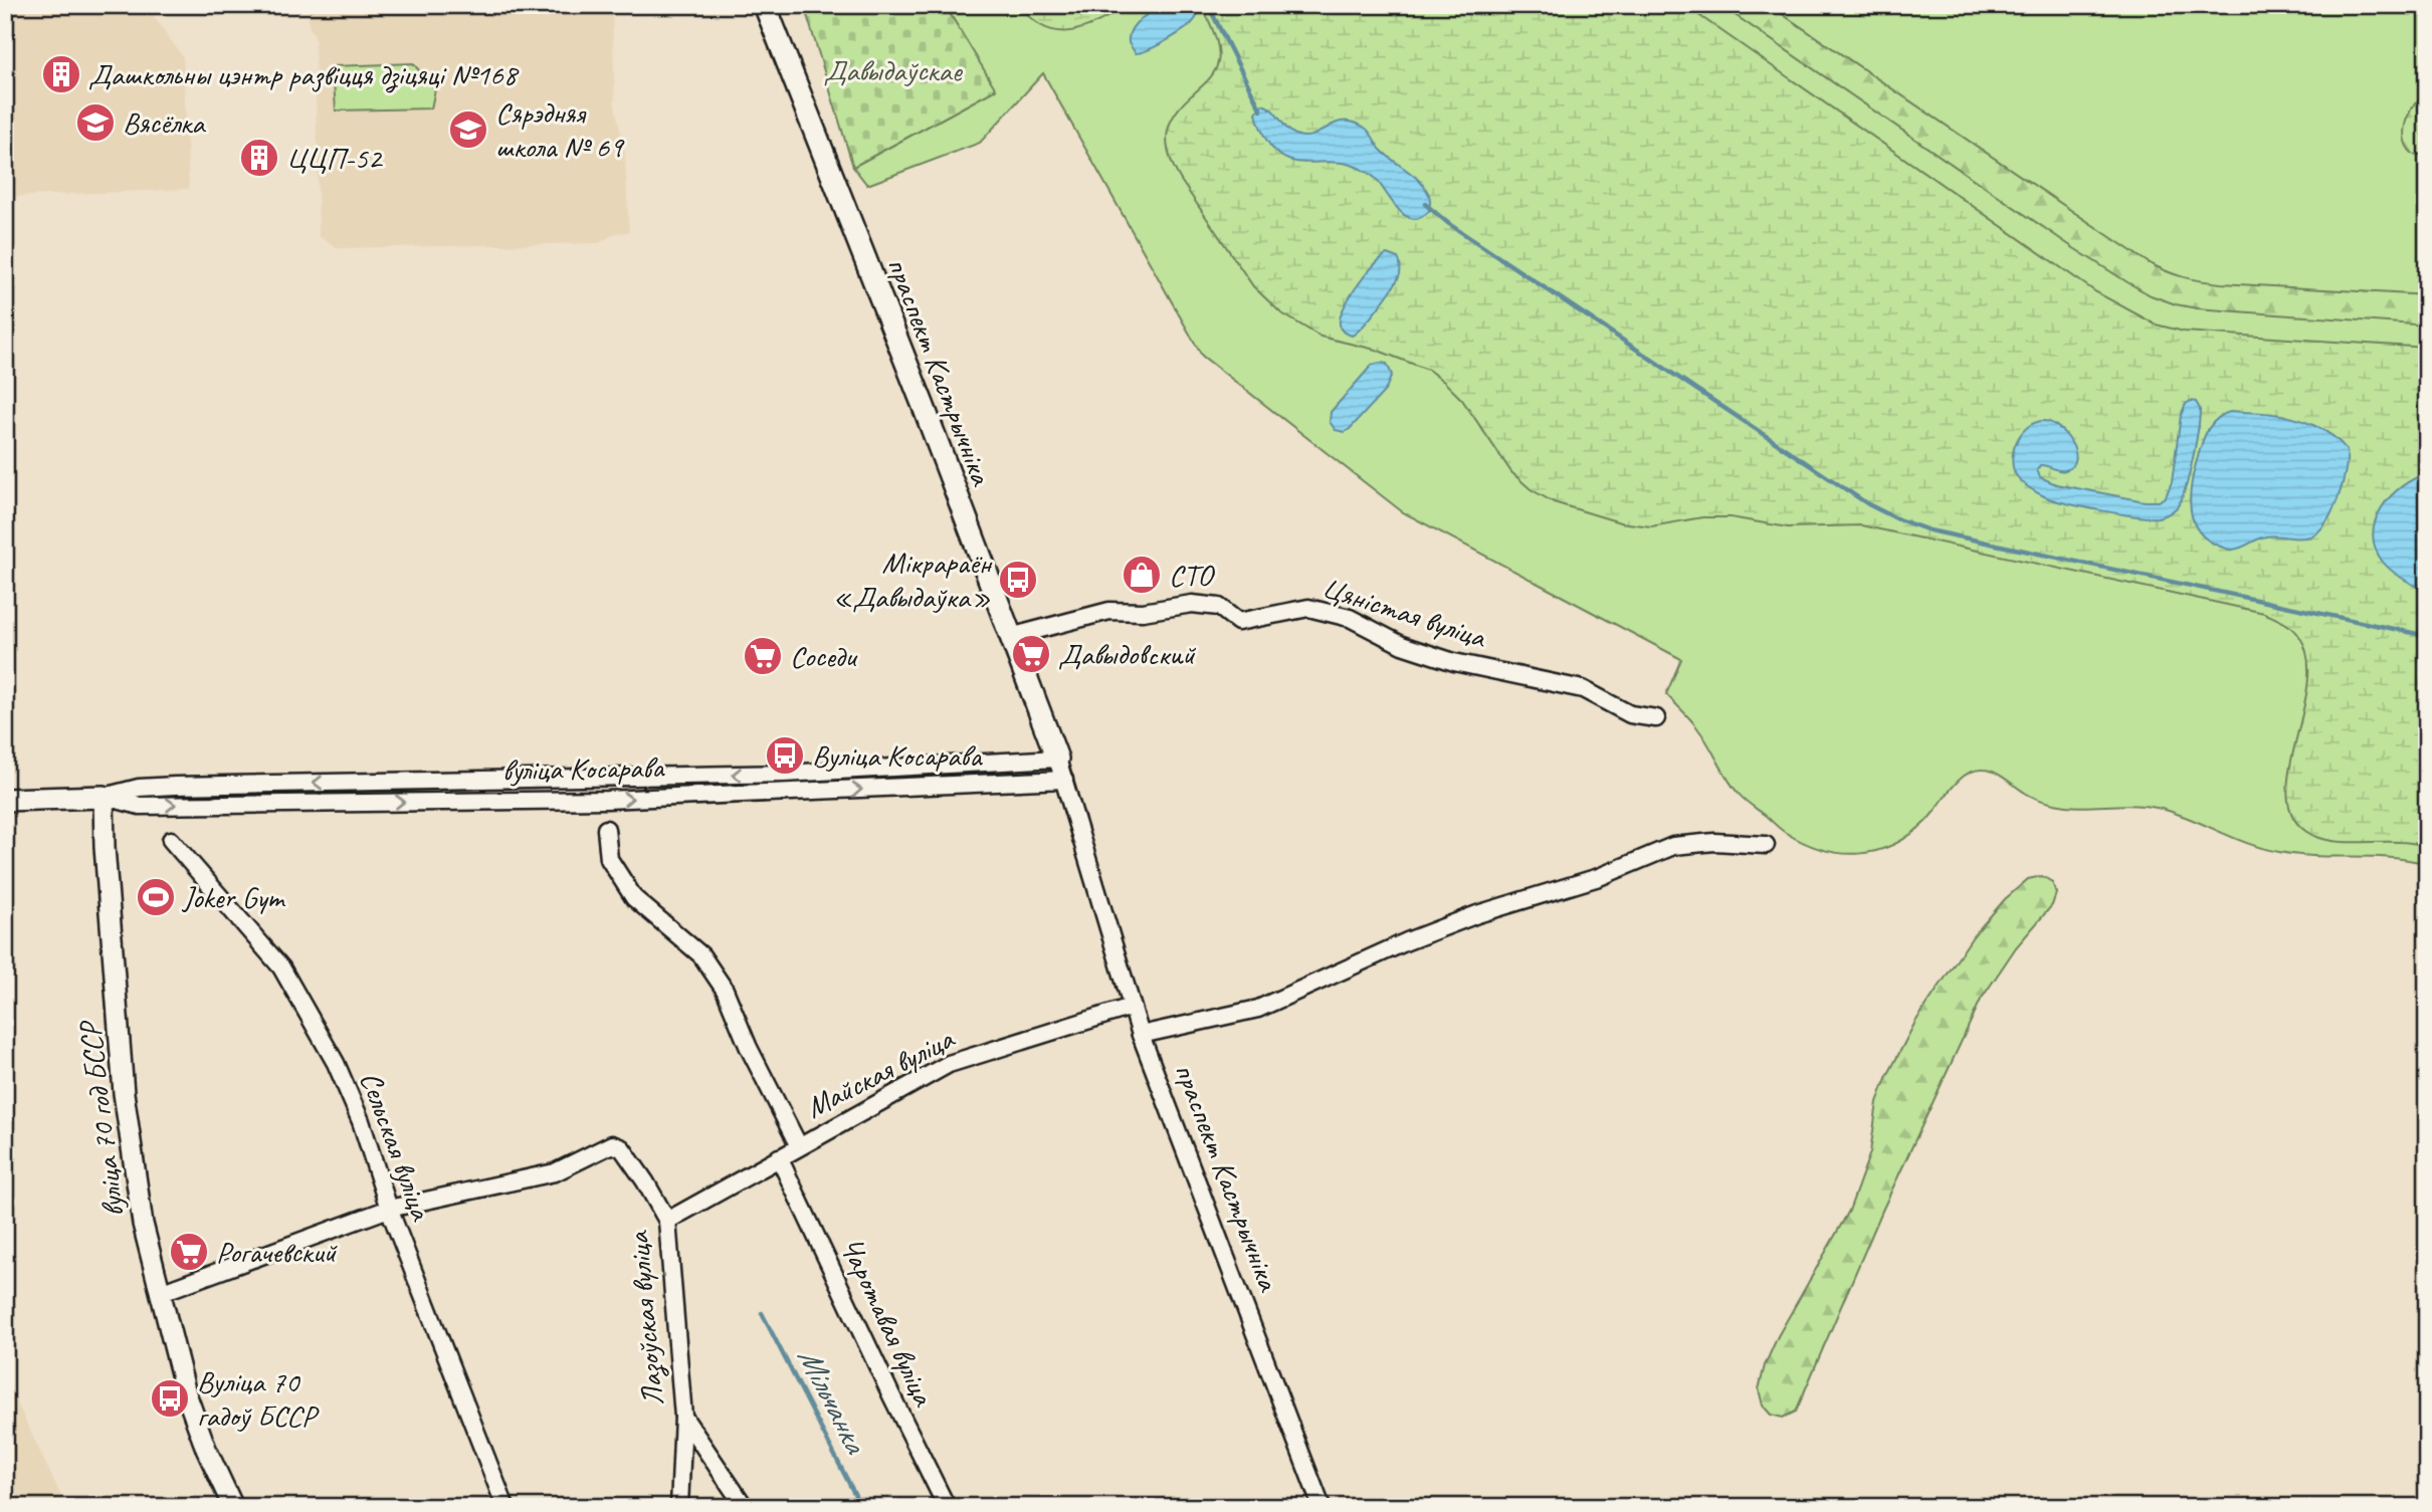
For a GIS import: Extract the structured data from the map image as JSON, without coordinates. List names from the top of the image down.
{
  "streets": {
    "main road": ["праспект Кастрычніка", "вуліца Косарава"],
    "street": [
      "Цяністая вуліца",
      "Майская вуліца",
      "вуліца 70 год БССР",
      "Сельская вуліца",
      "Лазоўская вуліца",
      "Чаротавая вуліца"
    ]
  },
  "crossings": [
    ["праспект Кастрычніка", "Цяністая вуліца"],
    ["праспект Кастрычніка", "вуліца Косарава"],
    ["праспект Кастрычніка", "Майская вуліца"],
    ["вуліца Косарава", "вуліца 70 год БССР"],
    ["Майская вуліца", "Лазоўская вуліца"],
    ["Майская вуліца", "Чаротавая вуліца"],
    ["Сельская вуліца", "Лазоўская вуліца"]
  ],
  "water": ["Мільчанка"],
  "parks": ["Давыдаўскае"],
  "places": {
    "building": ["Дашкольны цэнтр развіцця дзіцяці №168", "ЦЦП-52"],
    "school or university": ["Вясёлка", "Сярэдняя школа № 69"],
    "shop": ["СТО"],
    "bus stop": ["Мікрараён «Давыдаўка»", "Вуліца Косарава", "Вуліца 70 гадоў БССР"],
    "supermarket": ["Давыдовский", "Соседи", "Рогачевский"],
    "sports": ["Joker Gym"]
  }
}
